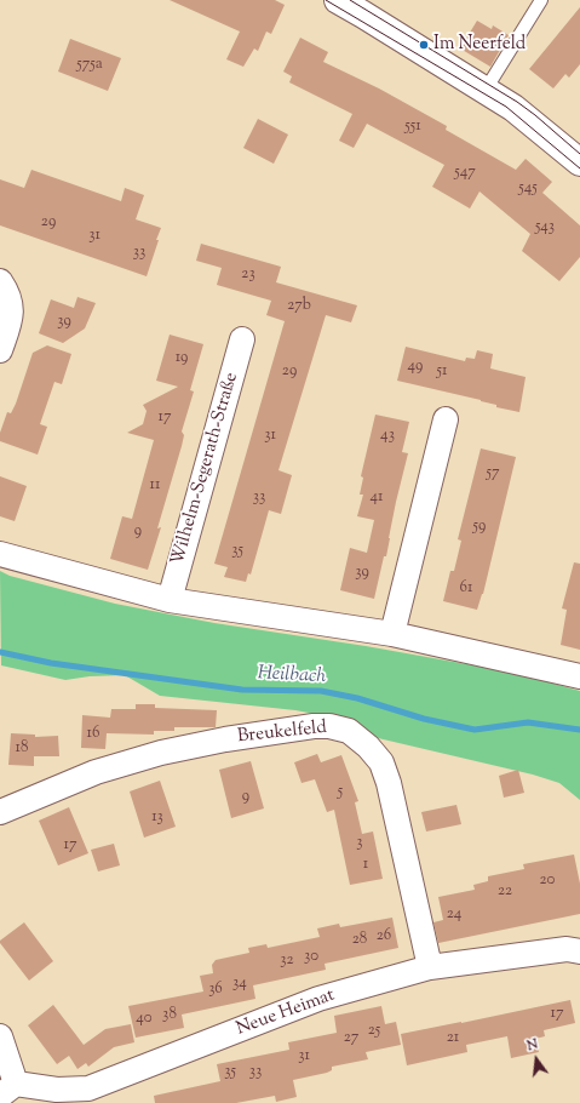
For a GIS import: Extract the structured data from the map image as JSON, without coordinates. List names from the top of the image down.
{
  "streets": {
    "street": ["Wilhelm-Segerath-Straße", "Breukelfeld", "Neue Heimat"]
  },
  "crossings": [
    ["Breukelfeld", "Neue Heimat"]
  ],
  "water": ["Heilbach"],
  "places": ["Im Neerfeld"],
  "house_numbers": [
    "575a",
    "551",
    "547",
    "545",
    "29",
    "543",
    "31",
    "33",
    "23",
    "27b",
    "39",
    "19",
    "49",
    "29",
    "51",
    "17",
    "31",
    "43",
    "57",
    "11",
    "33",
    "41",
    "59",
    "9",
    "35",
    "39",
    "61",
    "16",
    "18",
    "5",
    "9",
    "13",
    "3",
    "17",
    "1",
    "20",
    "22",
    "24",
    "26",
    "28",
    "30",
    "32",
    "34",
    "36",
    "17",
    "38",
    "40",
    "25",
    "27",
    "21",
    "31",
    "35",
    "33"
  ],
  "north": "top"
}
